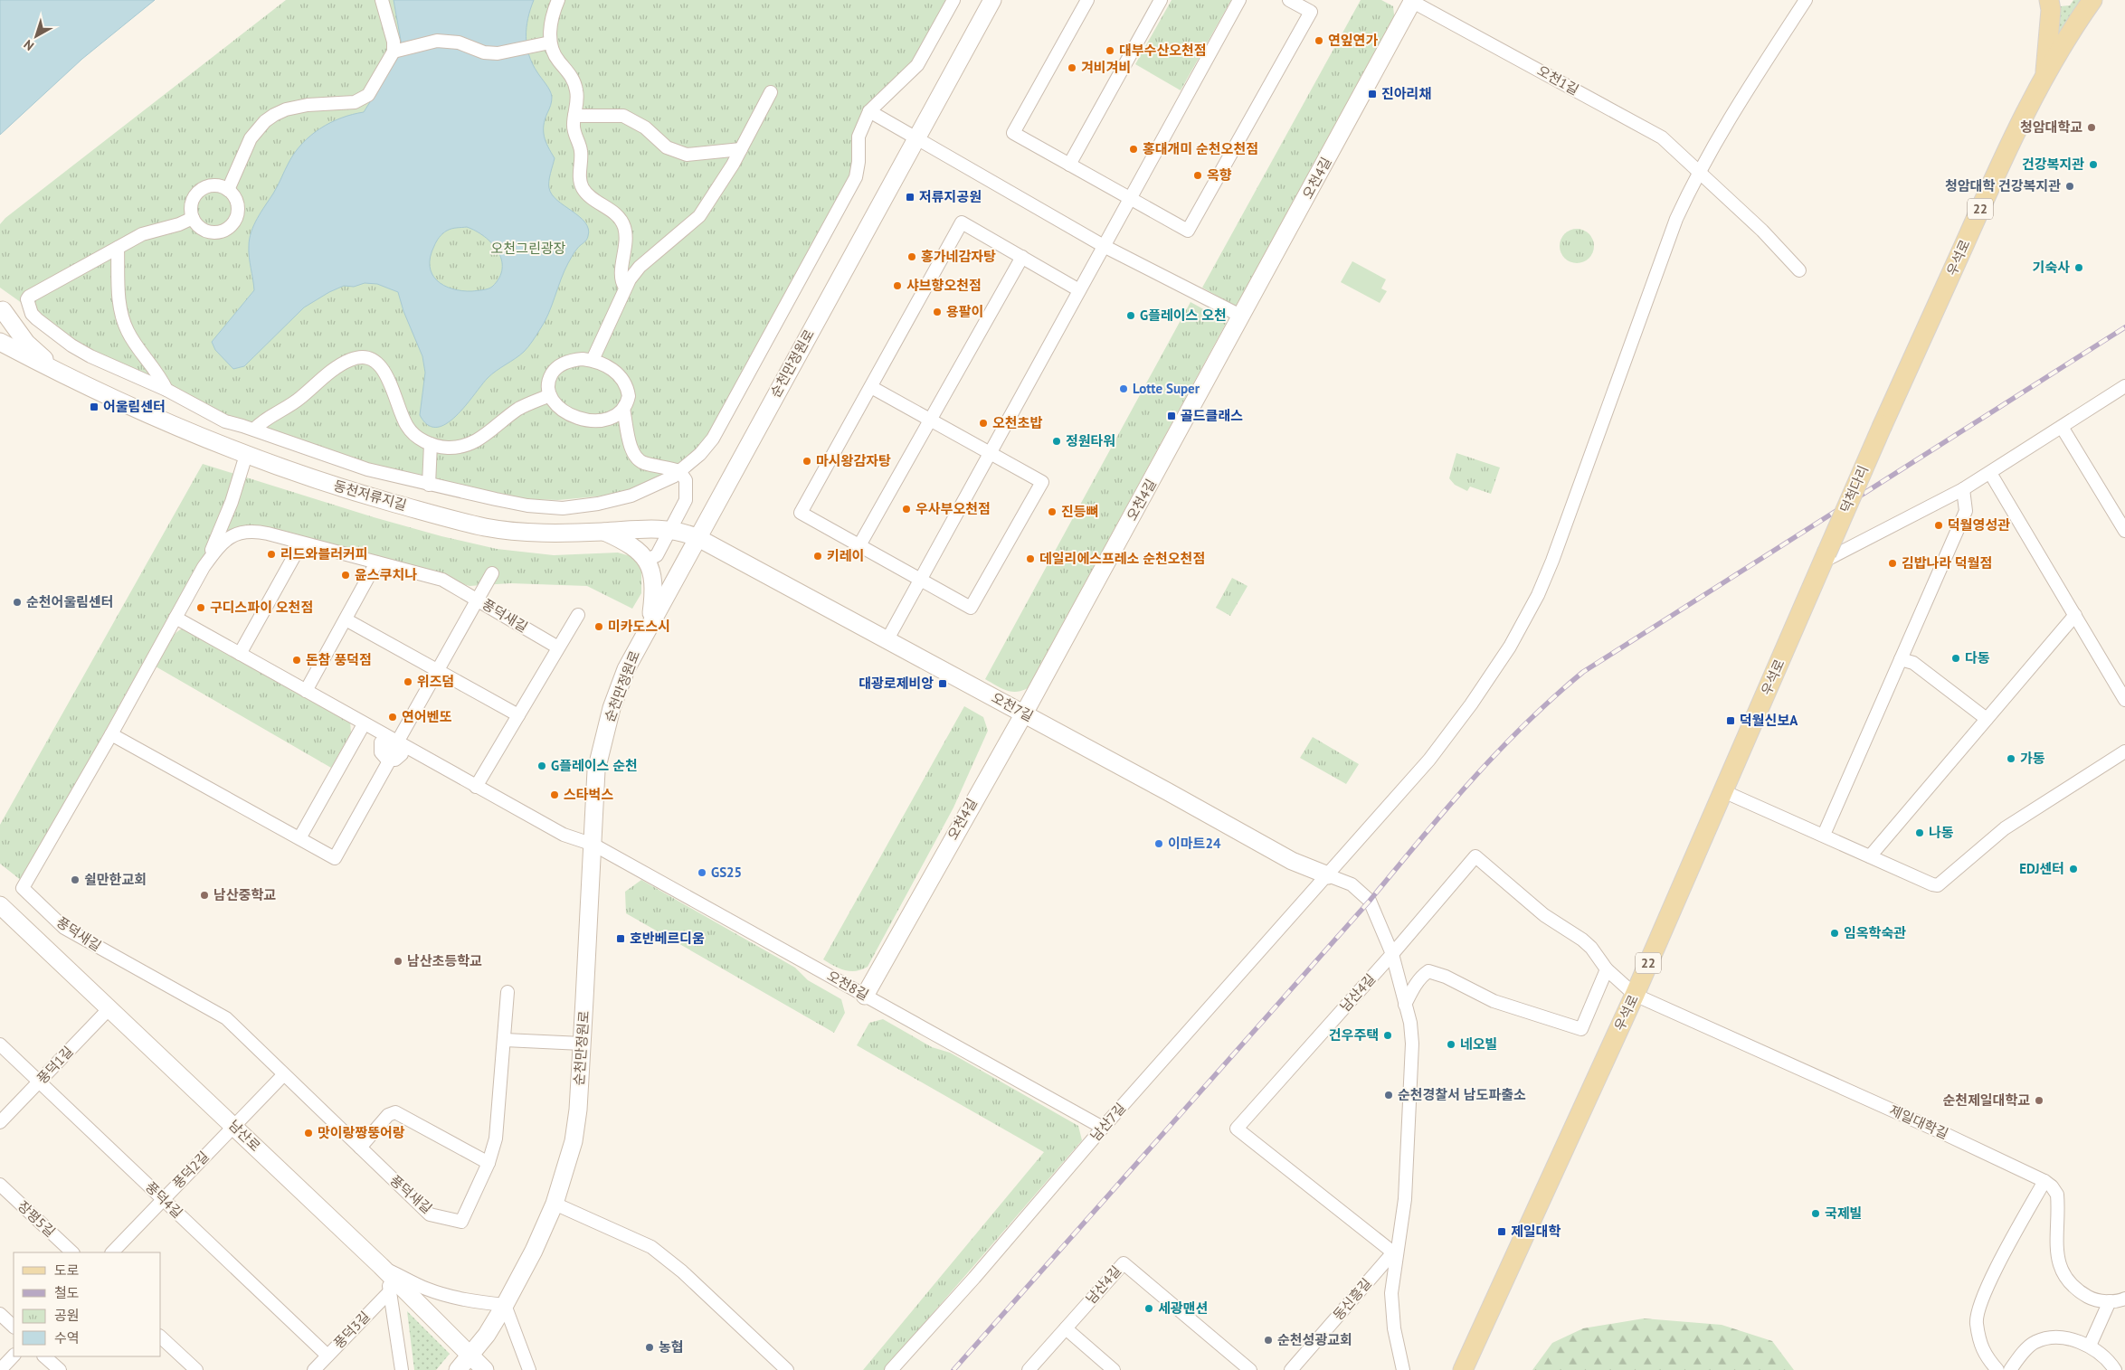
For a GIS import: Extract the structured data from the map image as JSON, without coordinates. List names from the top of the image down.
{
  "streets": {
    "main road": ["22", "우석로", "덕척다리"],
    "street": [
      "오천1길",
      "오천4길",
      "순천만정원로",
      "동천저류지길",
      "풍덕새길",
      "오천7길",
      "오천8길",
      "남산4길",
      "풍덕1길",
      "남산7길",
      "제일대학길",
      "남산로",
      "풍덕2길",
      "풍덕4길",
      "장평5길",
      "동신흥길",
      "풍덕3길"
    ]
  },
  "crossings": [
    ["오천1길", "오천4길"],
    ["오천1길", "남산7길"],
    ["오천4길", "오천7길"],
    ["오천4길", "오천8길"],
    ["우석로", "덕척다리"],
    ["우석로", "제일대학길"],
    ["순천만정원로", "동천저류지길"],
    ["순천만정원로", "오천7길"],
    ["순천만정원로", "오천8길"],
    ["순천만정원로", "남산로"],
    ["동천저류지길", "오천7길"],
    ["풍덕새길", "풍덕2길"],
    ["오천7길", "남산7길"],
    ["오천8길", "남산7길"],
    ["남산4길", "제일대학길"],
    ["남산4길", "동신흥길"],
    ["풍덕1길", "남산로"],
    ["풍덕1길", "풍덕4길"],
    ["남산로", "풍덕2길"],
    ["풍덕2길", "풍덕4길"],
    ["풍덕4길", "풍덕3길"]
  ],
  "parks": ["오천그린광장"],
  "places": {
    "other": [
      "연잎연가",
      "대부수산오천점",
      "겨비겨비",
      "청암대학교",
      "홍대개미 순천오천점",
      "건강복지관",
      "옥향",
      "청암대학 건강복지관",
      "홍가네감자탕",
      "기숙사",
      "샤브향오천점",
      "용팔이",
      "G플레이스 오천",
      "Lotte Super",
      "오천초밥",
      "정원타워",
      "마시왕감자탕",
      "우사부오천점",
      "진등뼈",
      "덕월영성관",
      "리드와블러커피",
      "키레이",
      "데일리에스프레소 순천오천점",
      "김밥나라 덕월점",
      "윤스쿠치나",
      "순천어울림센터",
      "구디스파이 오천점",
      "미카도스시",
      "다동",
      "돈참 풍덕점",
      "위즈덤",
      "연어벤또",
      "가동",
      "G플레이스 순천",
      "스타벅스",
      "나동",
      "이마트24",
      "EDJ센터",
      "GS25",
      "쉴만한교회",
      "남산중학교",
      "임옥학숙관",
      "남산초등학교",
      "건우주택",
      "네오빌",
      "순천경찰서 남도파출소",
      "순천제일대학교",
      "맛이랑짱뚱어랑",
      "국제빌",
      "세광맨션",
      "순천성광교회",
      "농협"
    ],
    "transit": [
      "진아리채",
      "저류지공원",
      "어울림센터",
      "골드클래스",
      "대광로제비앙",
      "덕월신보A",
      "호반베르디움",
      "제일대학"
    ]
  },
  "legend": [
    "도로",
    "철도",
    "공원",
    "수역"
  ],
  "north": "bottom left"
}
